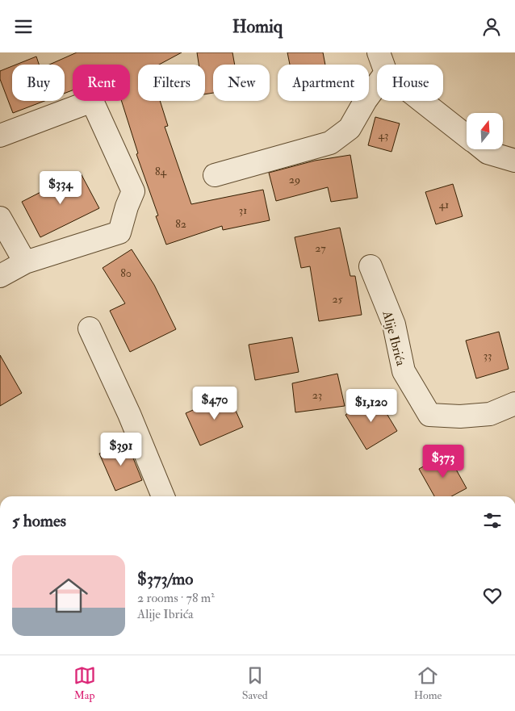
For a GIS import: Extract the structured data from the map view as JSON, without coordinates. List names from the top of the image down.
{
  "streets": {
    "street": ["Alije Ibrića"]
  },
  "house_numbers": [
    "43",
    "84",
    "29",
    "41",
    "31",
    "82",
    "27",
    "80",
    "25",
    "33",
    "23"
  ],
  "north": "top",
  "page": {
    "header": "Homiq",
    "chip": [
      "Buy",
      "Rent",
      "Filters",
      "New",
      "Apartment",
      "House"
    ],
    "price": [
      "$334",
      "$470",
      "$1,120",
      "$391",
      "$373"
    ],
    "heading": "5 homes",
    "list": [
      {
        "name": "$373/mo",
        "note": "2 rooms · 78 m² · Alije Ibrića"
      }
    ],
    "tabs": ["Map", "Saved", "Home"]
  }
}
